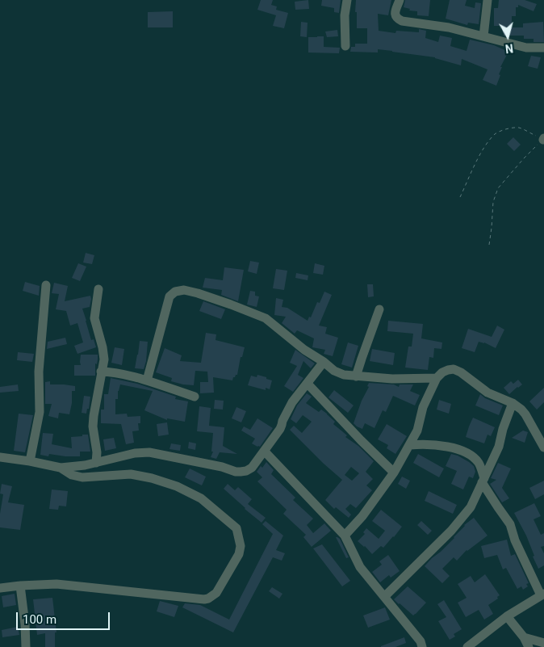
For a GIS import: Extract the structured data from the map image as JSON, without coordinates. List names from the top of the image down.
{
  "scale_bar": "100 m",
  "north": "bottom"
}
